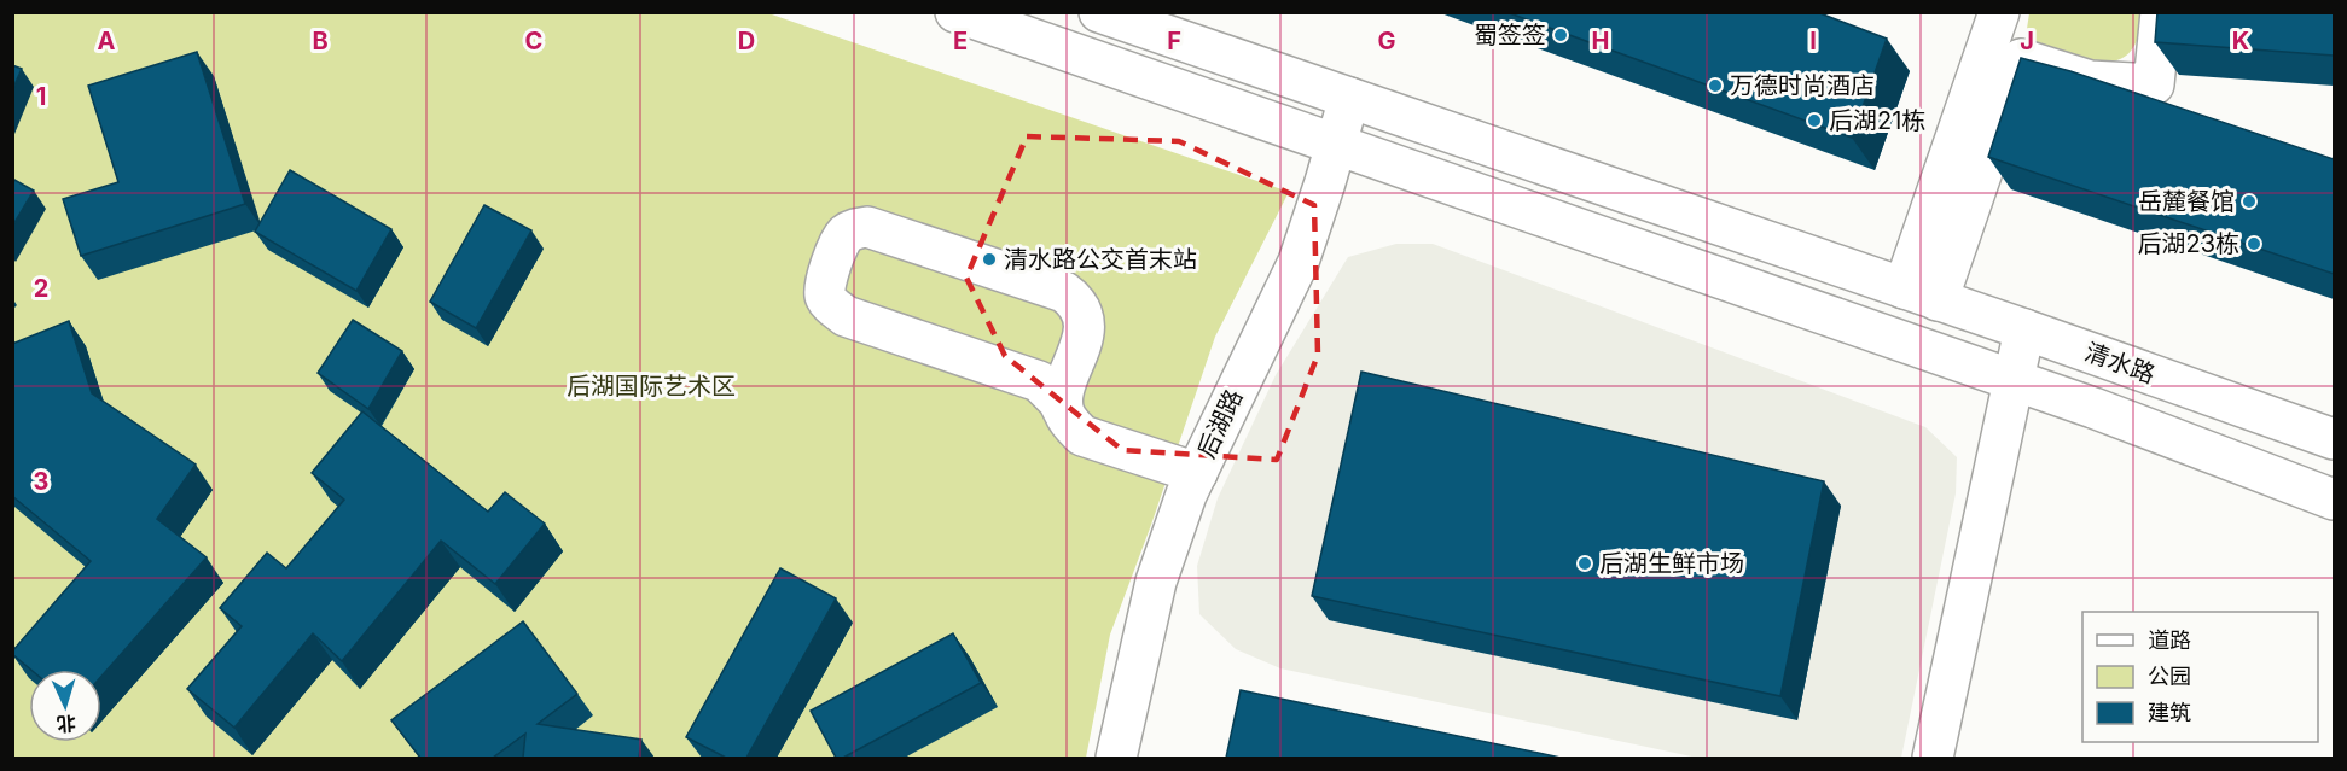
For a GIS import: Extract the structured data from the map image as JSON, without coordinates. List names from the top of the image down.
{
  "streets": {
    "street": ["清水路", "后湖路"]
  },
  "crossings": [
    ["清水路", "后湖路"]
  ],
  "parks": ["后湖国际艺术区"],
  "places": [
    "蜀签签",
    "万德时尚酒店",
    "后湖21栋",
    "岳麓餐馆",
    "后湖23栋",
    "清水路公交首末站",
    "后湖生鲜市场"
  ],
  "legend": ["道路", "公园", "建筑"],
  "north": "bottom",
  "grid": {
    "columns": [
      "A",
      "B",
      "C",
      "D",
      "E",
      "F",
      "G",
      "H",
      "I",
      "J",
      "K"
    ],
    "rows": ["1", "2", "3"]
  }
}
